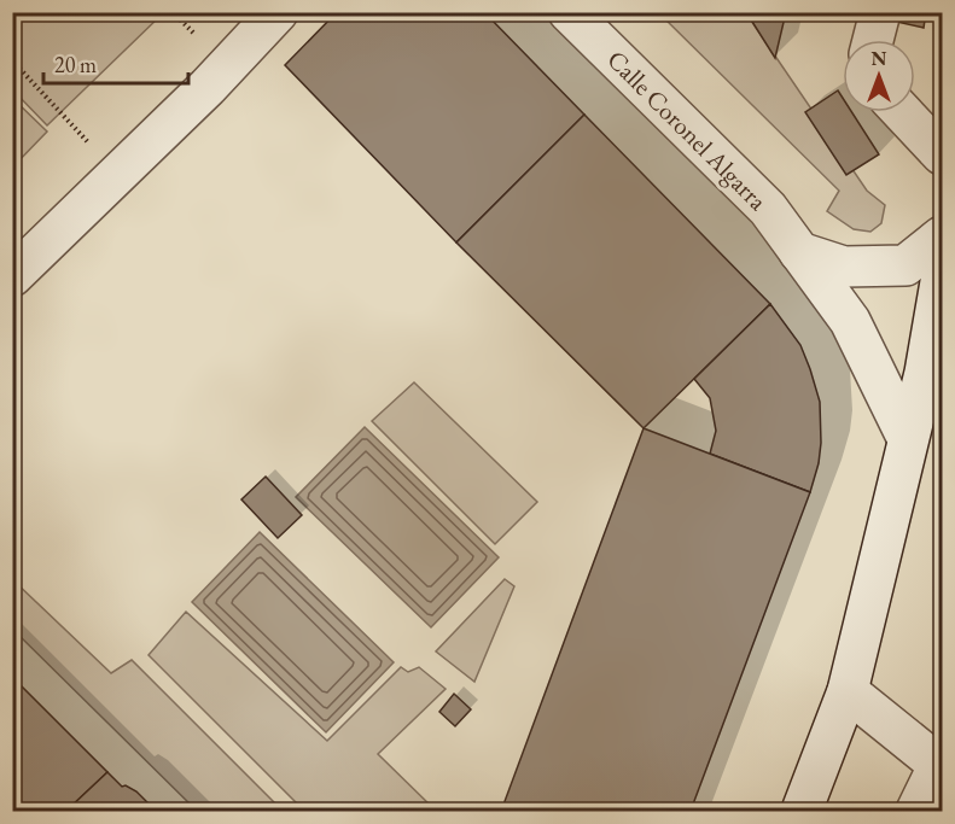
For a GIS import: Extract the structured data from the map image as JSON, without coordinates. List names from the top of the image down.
{
  "streets": {
    "street": ["Calle Coronel Algarra"]
  },
  "scale_bar": "20 m",
  "north": "top"
}
